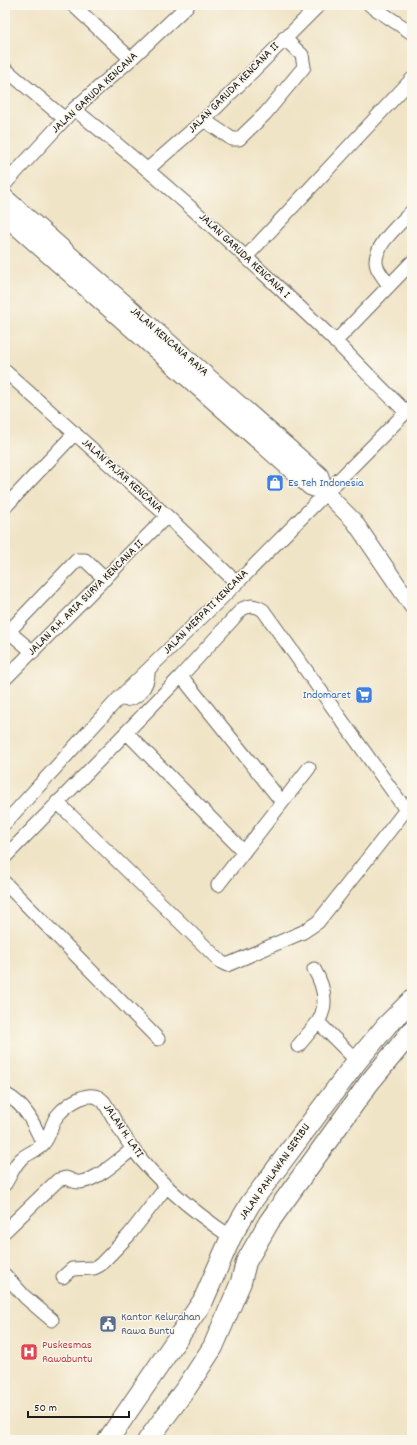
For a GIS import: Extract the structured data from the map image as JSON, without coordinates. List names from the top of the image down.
{
  "streets": {
    "main road": ["JALAN PAHLAWAN SERIBU"],
    "street": [
      "JALAN GARUDA KENCANA II",
      "JALAN GARUDA KENCANA",
      "JALAN GARUDA KENCANA I",
      "JALAN KENCANA RAYA",
      "JALAN FAJAR KENCANA",
      "JALAN R.H. ARIA SURYA KENCANA II",
      "JALAN MERPATI KENCANA",
      "JALAN H. LATI"
    ]
  },
  "crossings": [
    ["JALAN GARUDA KENCANA II", "JALAN GARUDA KENCANA I"],
    ["JALAN GARUDA KENCANA", "JALAN GARUDA KENCANA I"],
    ["JALAN GARUDA KENCANA I", "JALAN MERPATI KENCANA"],
    ["JALAN KENCANA RAYA", "JALAN MERPATI KENCANA"],
    ["JALAN FAJAR KENCANA", "JALAN R.H. ARIA SURYA KENCANA II"],
    ["JALAN FAJAR KENCANA", "JALAN MERPATI KENCANA"],
    ["JALAN H. LATI", "JALAN PAHLAWAN SERIBU"]
  ],
  "places": {
    "shop": ["Es Teh Indonesia"],
    "supermarket": ["Indomaret"],
    "public building": ["Kantor Kelurahan Rawa Buntu"],
    "hospital": ["Puskesmas Rawabuntu"]
  },
  "scale_bar": "50 m"
}
